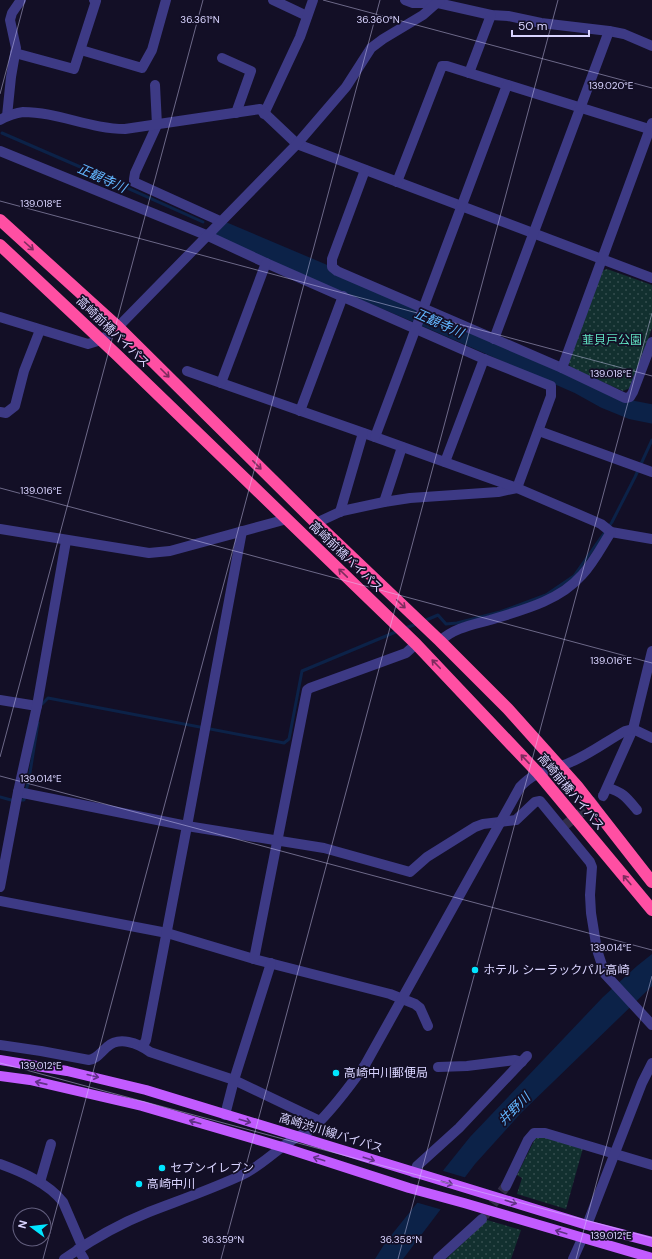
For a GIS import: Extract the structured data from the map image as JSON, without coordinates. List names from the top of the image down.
{
  "streets": {
    "highway": ["高崎前橋バイパス"],
    "main road": ["高崎渋川線バイパス"]
  },
  "water": ["正観寺川", "井野川"],
  "parks": ["韮貝戸公園"],
  "places": [
    "ホテル シーラックパル高崎",
    "高崎中川郵便局",
    "セブンイレブン",
    "高崎中川"
  ],
  "scale_bar": "50 m",
  "north": "left",
  "coordinates": [
    "36.361°N",
    "36.360°N",
    "139.020°E",
    "139.018°E",
    "139.016°E",
    "139.014°E",
    "139.012°E",
    "36.359°N",
    "36.358°N"
  ]
}
